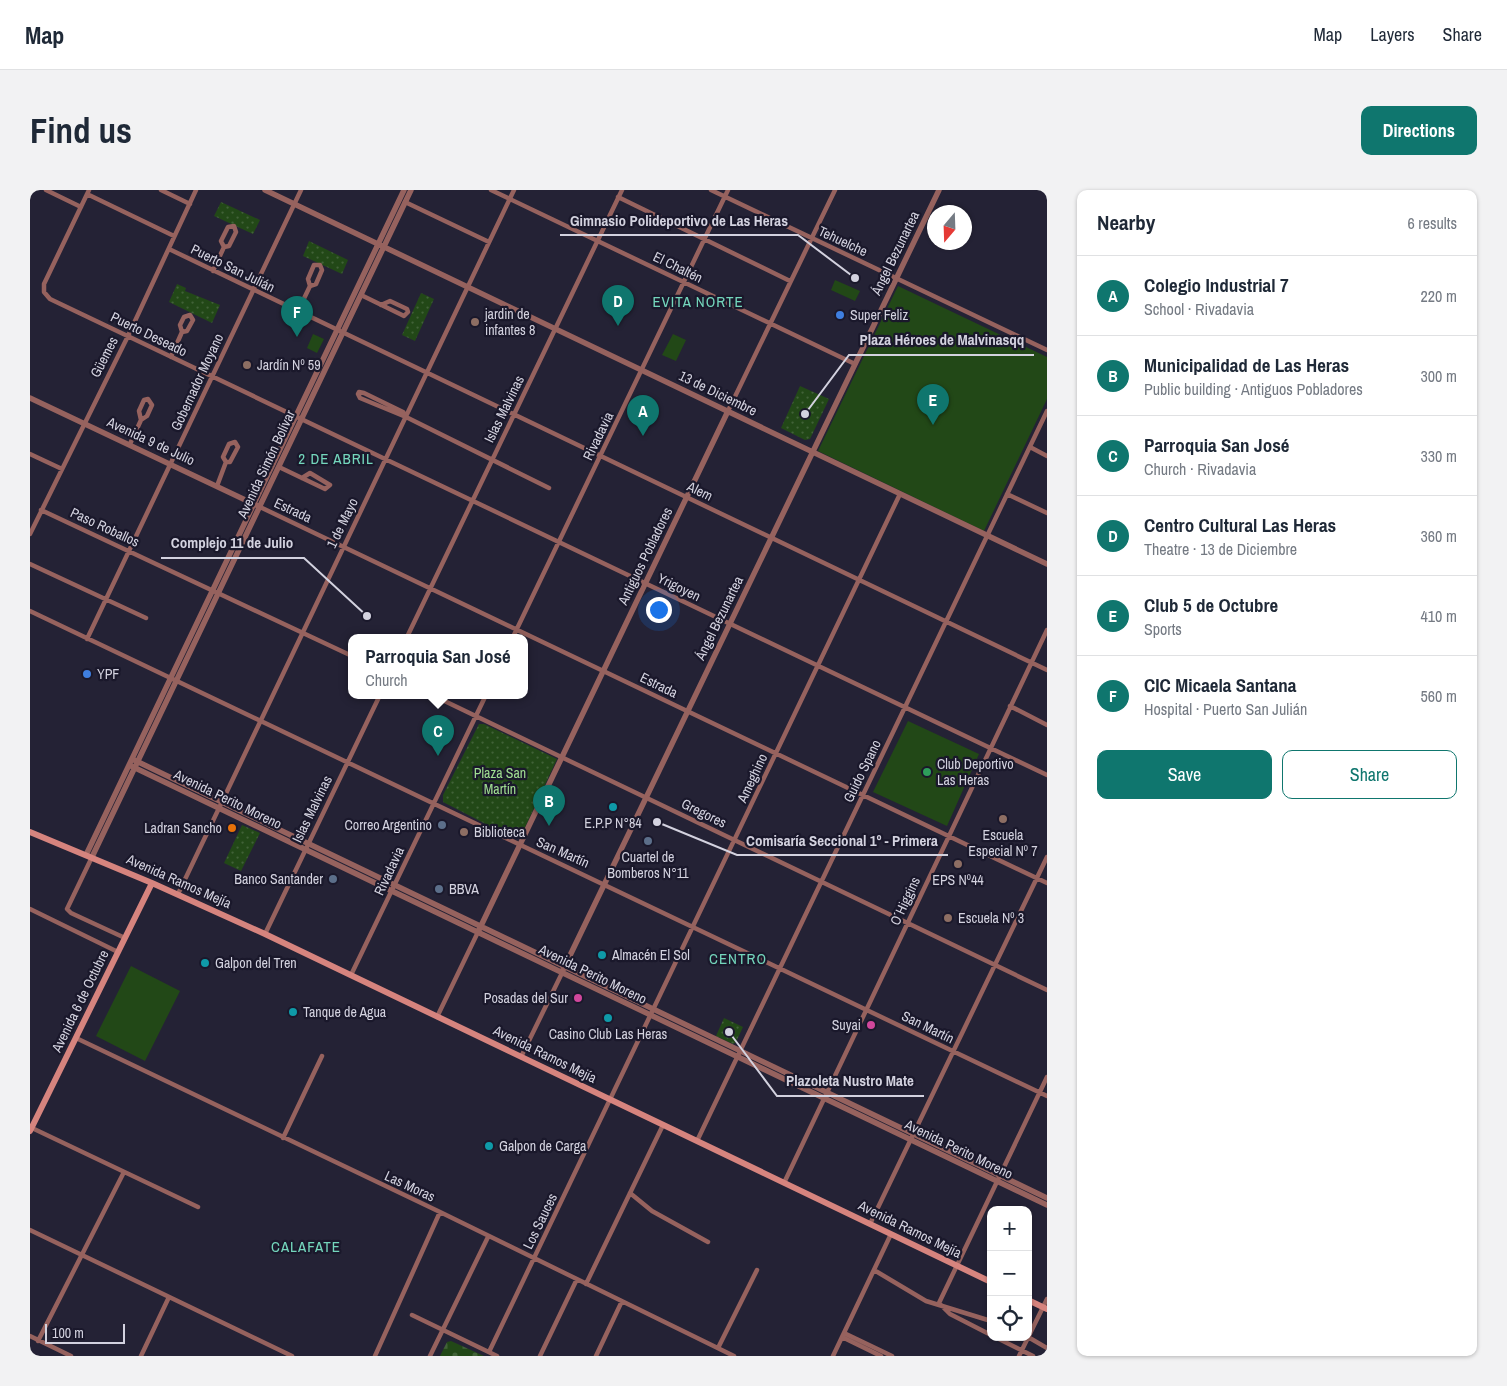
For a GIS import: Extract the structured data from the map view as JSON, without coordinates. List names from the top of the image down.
{
  "streets": {
    "main road": ["Avenida Ramos Mejía", "Avenida 6 de Octubre"],
    "street": [
      "Tehuelche",
      "Ángel Bezunartea",
      "El Chaltén",
      "Puerto San Julián",
      "Puerto Deseado",
      "Güemes",
      "Gobernador Moyano",
      "13 de Diciembre",
      "Islas Malvinas",
      "Rivadavia",
      "Avenida 9 de Julio",
      "Avenida Simón Bolívar",
      "Alem",
      "Estrada",
      "1 de Mayo",
      "Paso Roballos",
      "Antiguos Pobladores",
      "Yrigoyen",
      "Guido Spano",
      "Ameghino",
      "Avenida Perito Moreno",
      "Gregores",
      "San Martín",
      "O´ Higgins",
      "Las Moras",
      "Los Sauces"
    ]
  },
  "crossings": [
    ["Tehuelche", "Ángel Bezunartea"],
    ["Tehuelche", "Rivadavia"],
    ["Tehuelche", "Antiguos Pobladores"],
    ["Ángel Bezunartea", "El Chaltén"],
    ["Ángel Bezunartea", "13 de Diciembre"],
    ["Ángel Bezunartea", "Alem"],
    ["Ángel Bezunartea", "Estrada"],
    ["Ángel Bezunartea", "Yrigoyen"],
    ["Ángel Bezunartea", "Avenida Perito Moreno"],
    ["Ángel Bezunartea", "Gregores"],
    ["Ángel Bezunartea", "San Martín"],
    ["Ángel Bezunartea", "Avenida Ramos Mejía"],
    ["El Chaltén", "Islas Malvinas"],
    ["El Chaltén", "Rivadavia"],
    ["El Chaltén", "1 de Mayo"],
    ["El Chaltén", "Antiguos Pobladores"],
    ["Puerto San Julián", "Güemes"],
    ["Puerto San Julián", "Gobernador Moyano"],
    ["Puerto San Julián", "Avenida Simón Bolívar"],
    ["Puerto San Julián", "Alem"],
    ["Puerto Deseado", "Güemes"],
    ["Puerto Deseado", "Gobernador Moyano"],
    ["Puerto Deseado", "Avenida Simón Bolívar"],
    ["Puerto Deseado", "Yrigoyen"],
    ["Güemes", "Avenida 9 de Julio"],
    ["Güemes", "Paso Roballos"],
    ["Gobernador Moyano", "13 de Diciembre"],
    ["Gobernador Moyano", "Avenida 9 de Julio"],
    ["Gobernador Moyano", "Paso Roballos"],
    ["Gobernador Moyano", "San Martín"],
    ["13 de Diciembre", "Islas Malvinas"],
    ["13 de Diciembre", "Rivadavia"],
    ["13 de Diciembre", "Avenida Simón Bolívar"],
    ["13 de Diciembre", "1 de Mayo"],
    ["13 de Diciembre", "Antiguos Pobladores"],
    ["13 de Diciembre", "Guido Spano"],
    ["13 de Diciembre", "Ameghino"],
    ["Islas Malvinas", "Alem"],
    ["Islas Malvinas", "Estrada"],
    ["Islas Malvinas", "Yrigoyen"],
    ["Islas Malvinas", "Avenida Perito Moreno"],
    ["Islas Malvinas", "San Martín"],
    ["Islas Malvinas", "Avenida Ramos Mejía"],
    ["Rivadavia", "Alem"],
    ["Rivadavia", "Estrada"],
    ["Rivadavia", "Yrigoyen"],
    ["Rivadavia", "Avenida Perito Moreno"],
    ["Rivadavia", "Gregores"],
    ["Rivadavia", "San Martín"],
    ["Rivadavia", "Avenida Ramos Mejía"],
    ["Avenida 9 de Julio", "Avenida Simón Bolívar"],
    ["Avenida 9 de Julio", "Estrada"],
    ["Avenida Simón Bolívar", "Alem"],
    ["Avenida Simón Bolívar", "Estrada"],
    ["Avenida Simón Bolívar", "Paso Roballos"],
    ["Avenida Simón Bolívar", "Yrigoyen"],
    ["Avenida Simón Bolívar", "Avenida Perito Moreno"],
    ["Avenida Simón Bolívar", "San Martín"],
    ["Avenida Simón Bolívar", "Avenida Ramos Mejía"],
    ["Alem", "1 de Mayo"],
    ["Alem", "Antiguos Pobladores"],
    ["Alem", "Guido Spano"],
    ["Alem", "Ameghino"],
    ["Alem", "O´ Higgins"],
    ["Estrada", "1 de Mayo"],
    ["Estrada", "Antiguos Pobladores"],
    ["Estrada", "Guido Spano"],
    ["Estrada", "Ameghino"],
    ["Estrada", "O´ Higgins"],
    ["1 de Mayo", "Yrigoyen"],
    ["1 de Mayo", "Avenida Perito Moreno"],
    ["1 de Mayo", "San Martín"],
    ["1 de Mayo", "Avenida Ramos Mejía"],
    ["Antiguos Pobladores", "Yrigoyen"],
    ["Antiguos Pobladores", "Avenida Perito Moreno"],
    ["Antiguos Pobladores", "Gregores"],
    ["Antiguos Pobladores", "San Martín"],
    ["Yrigoyen", "Guido Spano"],
    ["Yrigoyen", "Ameghino"],
    ["Yrigoyen", "O´ Higgins"],
    ["Guido Spano", "Avenida Perito Moreno"],
    ["Guido Spano", "Gregores"],
    ["Guido Spano", "San Martín"],
    ["Guido Spano", "Avenida Ramos Mejía"],
    ["Ameghino", "Avenida Perito Moreno"],
    ["Ameghino", "Gregores"],
    ["Ameghino", "San Martín"],
    ["Ameghino", "Avenida Ramos Mejía"],
    ["Ameghino", "Los Sauces"],
    ["Avenida Perito Moreno", "O´ Higgins"],
    ["Gregores", "O´ Higgins"],
    ["San Martín", "O´ Higgins"],
    ["Avenida Ramos Mejía", "O´ Higgins"],
    ["Avenida Ramos Mejía", "Avenida 6 de Octubre"],
    ["Avenida Ramos Mejía", "Los Sauces"],
    ["Avenida 6 de Octubre", "Las Moras"],
    ["Las Moras", "Los Sauces"]
  ],
  "districts": [
    "EVITA NORTE",
    "2 DE ABRIL",
    "CENTRO",
    "CALAFATE"
  ],
  "parks": ["Plaza San Martín"],
  "places": [
    "Gimnasio Polideportivo de Las Heras",
    "Super Feliz",
    "jardin de infantes 8",
    "Jardín Nº 59",
    "Plaza Héroes de Malvinasqq",
    "Complejo 11 de Julio",
    "YPF",
    "Club Deportivo Las Heras",
    "E.P.P N°84",
    "Escuela Especial Nº 7",
    "Comisaría Seccional 1º - Primera",
    "Correo Argentino",
    "Ladran Sancho",
    "Biblioteca",
    "Cuartel de Bomberos N°11",
    "EPS Nº44",
    "Banco Santander",
    "BBVA",
    "Escuela Nº 3",
    "Almacén El Sol",
    "Galpon del Tren",
    "Posadas del Sur",
    "Tanque de Agua",
    "Casino Club Las Heras",
    "Suyai",
    "Plazoleta Nustro Mate",
    "Galpon de Carga"
  ],
  "scale_bar": "100 m",
  "north": "bottom",
  "page": {
    "header": "Map",
    "nav": ["Map", "Layers", "Share"],
    "buttons": [
      "Directions",
      ["Save", "Share"]
    ],
    "title": "Find us",
    "heading": ["Nearby", "6 results"],
    "list": [
      {
        "mark": "A",
        "name": "Colegio Industrial 7",
        "note": "School · Rivadavia",
        "value": "220 m"
      },
      {
        "mark": "B",
        "name": "Municipalidad de Las Heras",
        "note": "Public building · Antiguos Pobladores",
        "value": "300 m"
      },
      {
        "mark": "C",
        "name": "Parroquia San José",
        "note": "Church · Rivadavia",
        "value": "330 m"
      },
      {
        "mark": "D",
        "name": "Centro Cultural Las Heras",
        "note": "Theatre · 13 de Diciembre",
        "value": "360 m"
      },
      {
        "mark": "E",
        "name": "Club 5 de Octubre",
        "note": "Sports",
        "value": "410 m"
      },
      {
        "mark": "F",
        "name": "CIC Micaela Santana",
        "note": "Hospital · Puerto San Julián",
        "value": "560 m"
      }
    ],
    "pins": [
      "D",
      "F",
      "E",
      "A",
      "C",
      "B"
    ],
    "popup": ["Parroquia San José", "Church"],
    "map_buttons": ["+", "−"],
    "scale": "100 m"
  }
}
